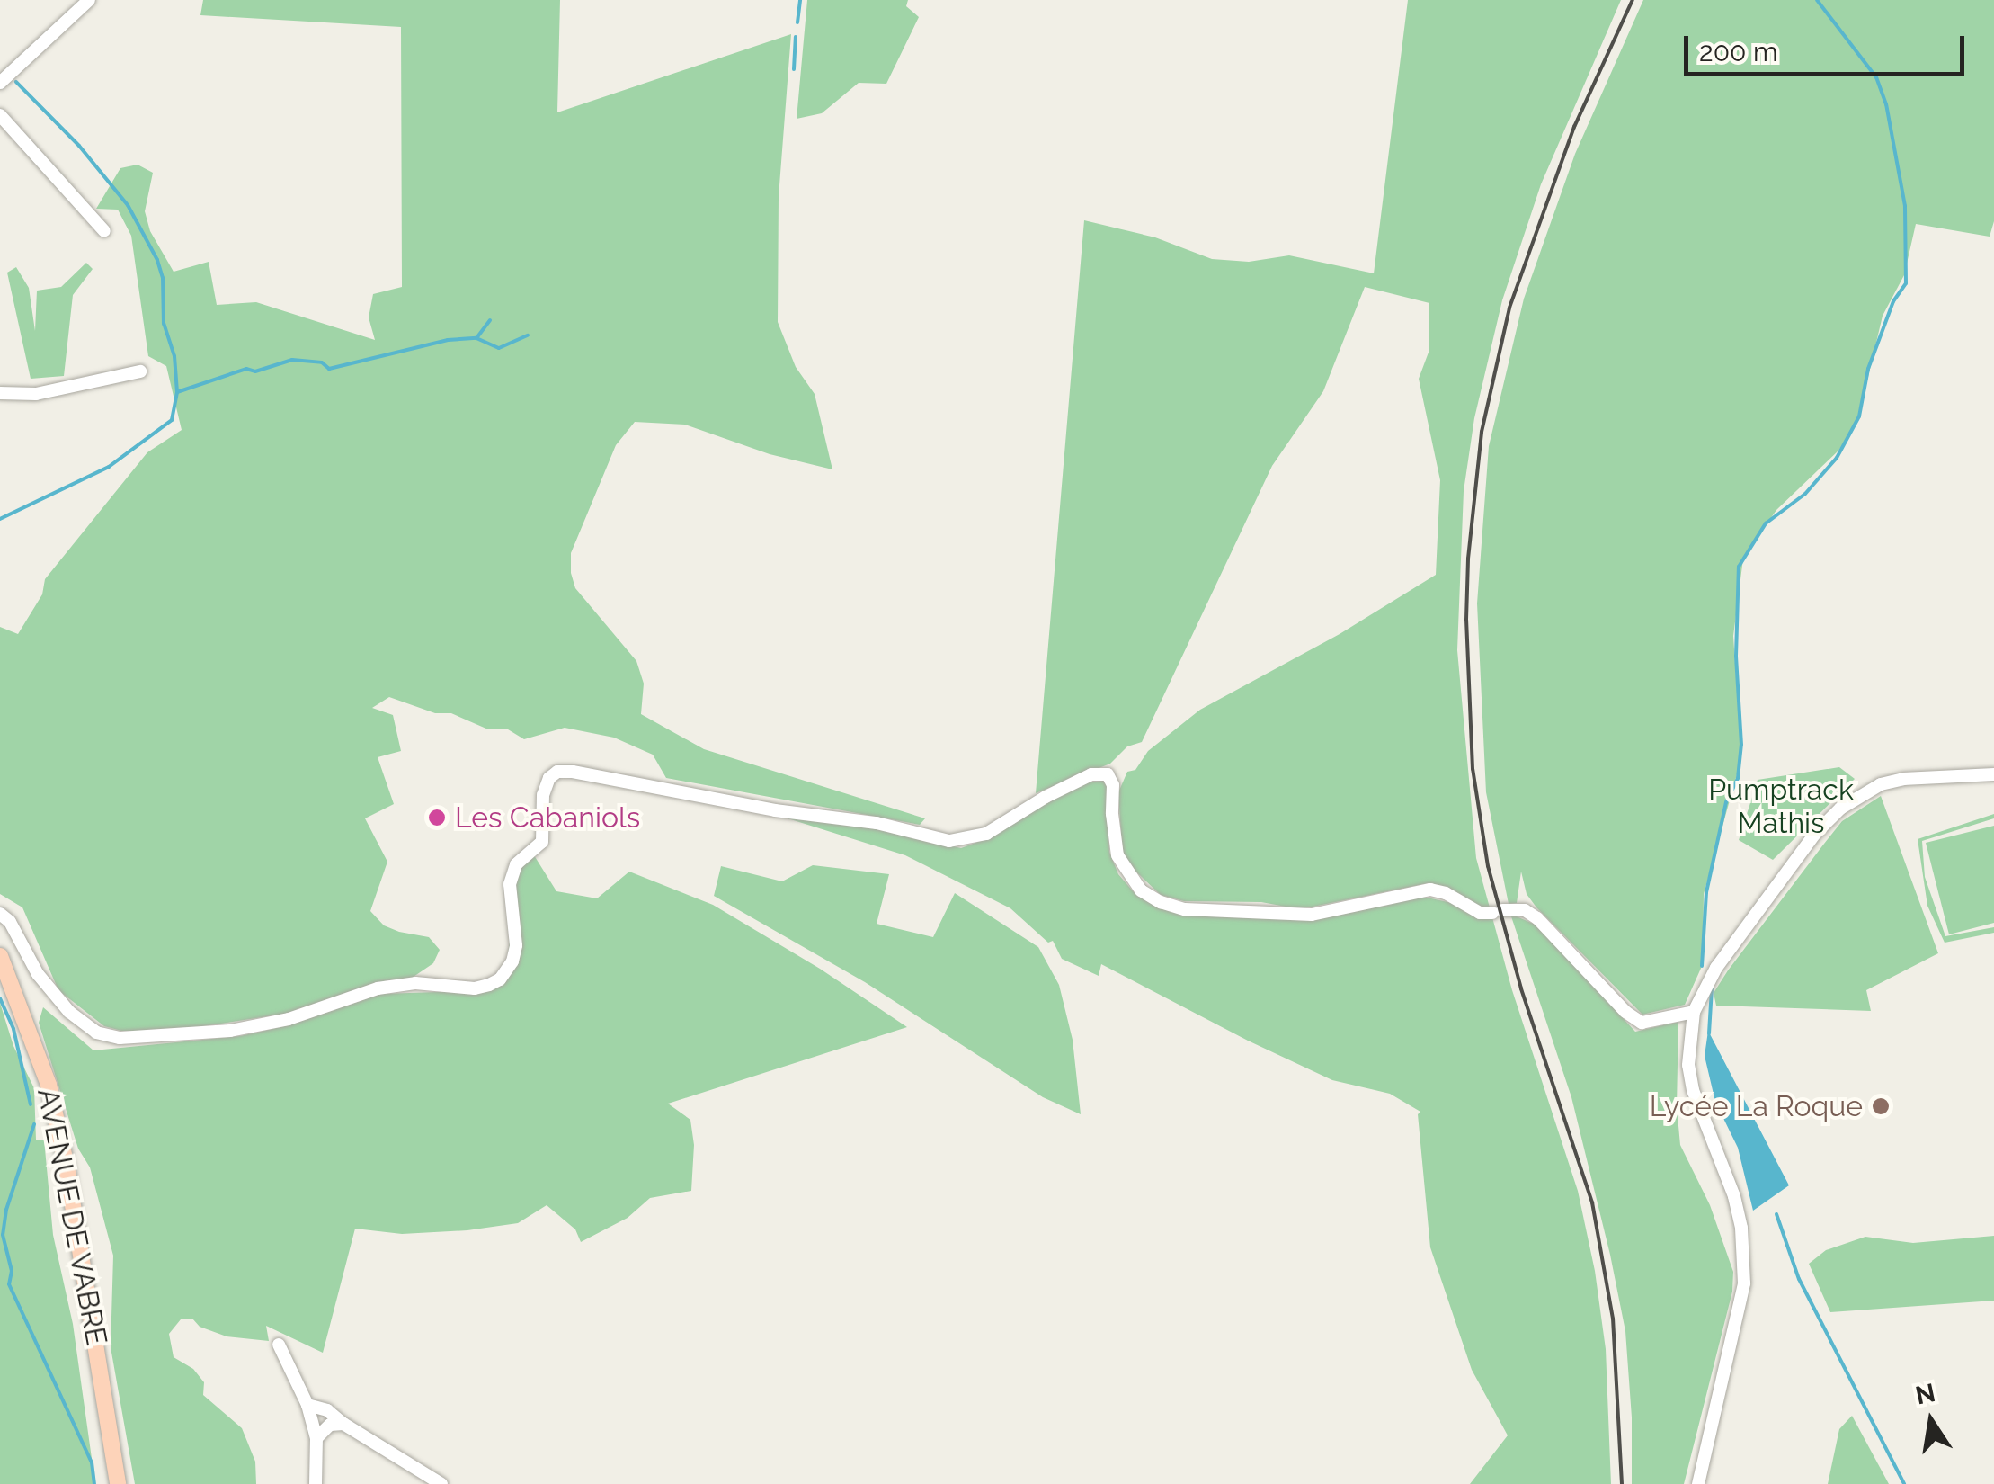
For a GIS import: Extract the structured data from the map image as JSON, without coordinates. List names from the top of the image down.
{
  "streets": {
    "main road": ["AVENUE DE VABRE"]
  },
  "parks": ["Pumptrack Mathis"],
  "places": ["Les Cabaniols", "Lycée La Roque"],
  "scale_bar": "200 m",
  "north": "top"
}
